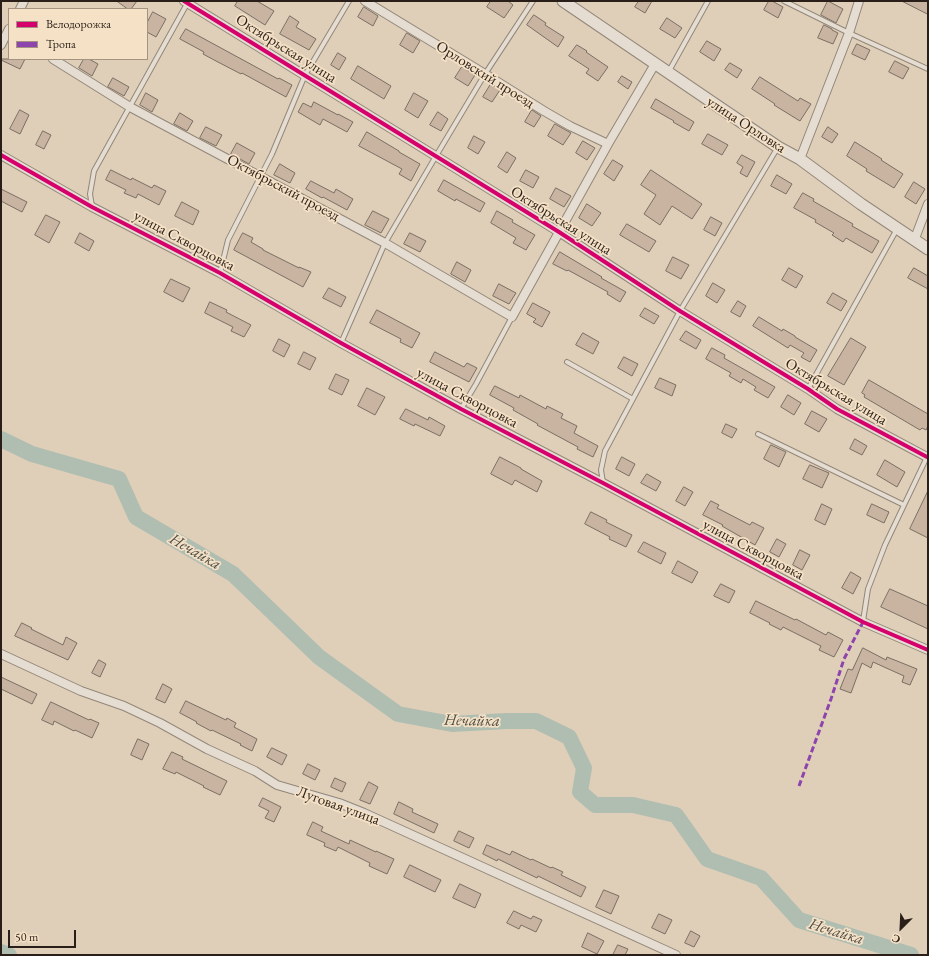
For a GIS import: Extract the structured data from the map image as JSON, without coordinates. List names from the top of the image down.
{
  "streets": {
    "street": [
      "Октябрьская улица",
      "Орловский проезд",
      "улица Орловка",
      "Октябрьский проезд",
      "улица Скворцовка",
      "Луговая улица"
    ]
  },
  "water": ["Нечайка"],
  "legend": ["Велодорожка", "Тропа"],
  "scale_bar": "50 m",
  "north": "bottom left"
}
